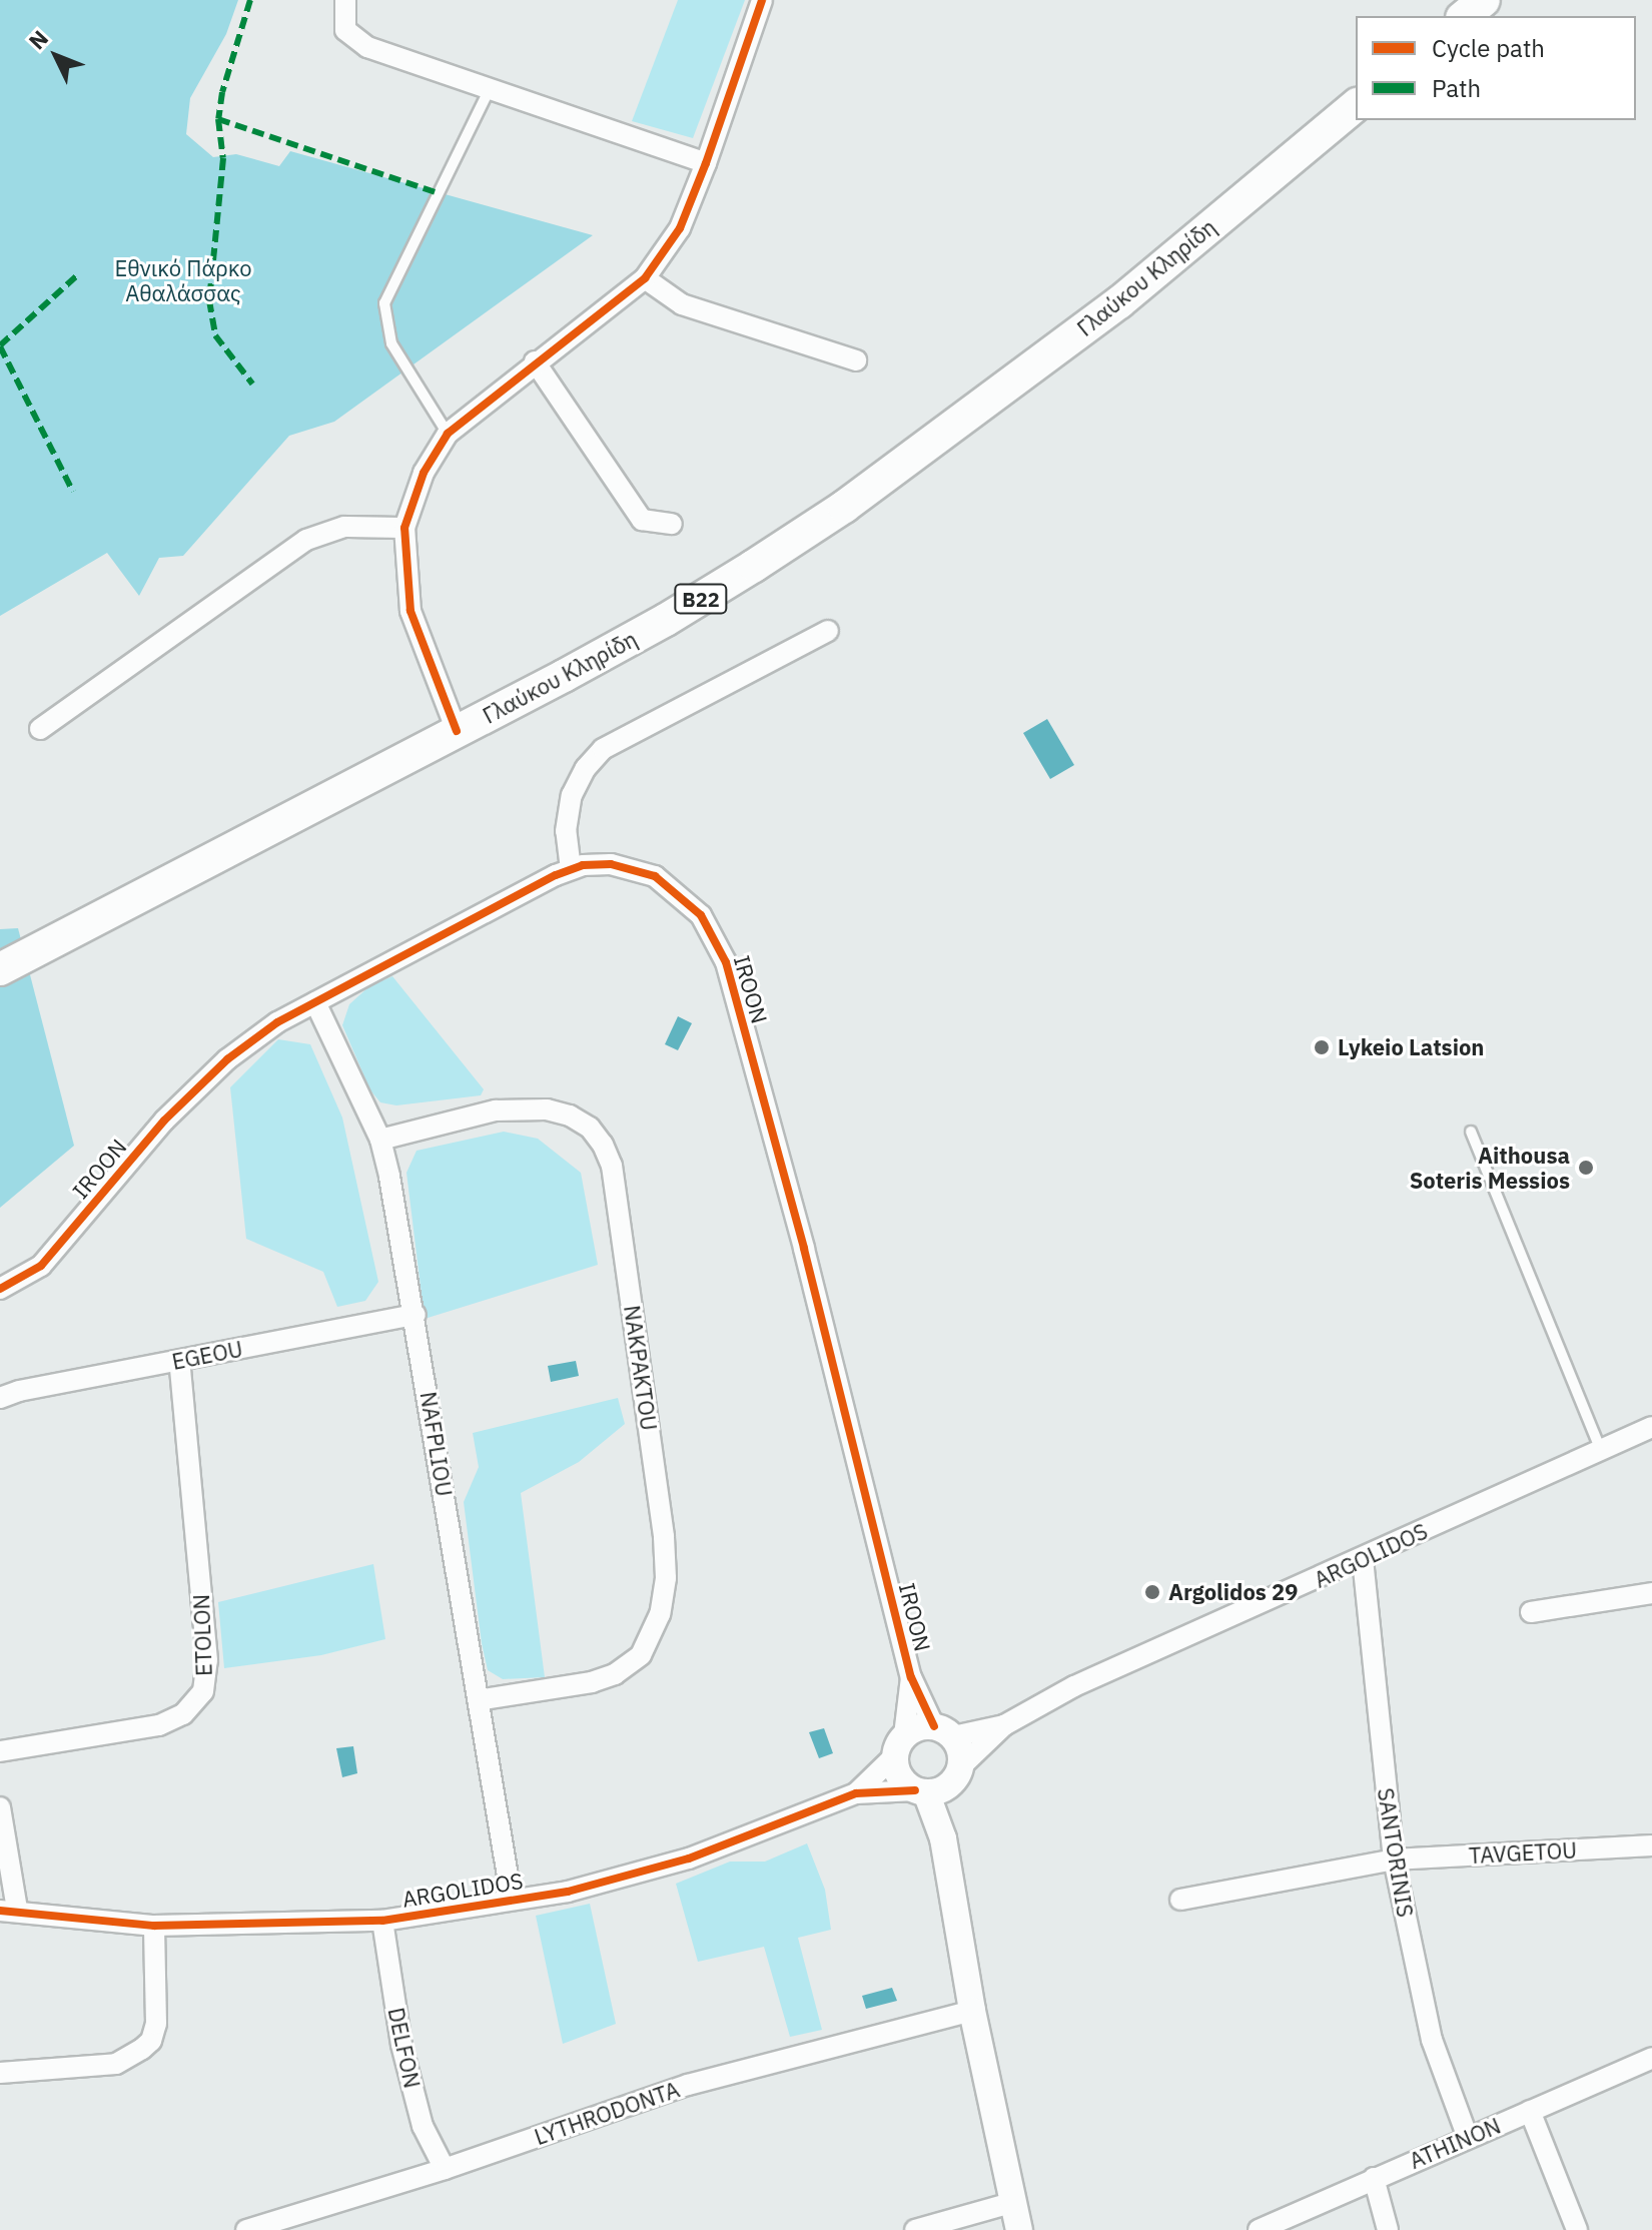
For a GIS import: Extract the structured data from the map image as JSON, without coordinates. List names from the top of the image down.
{
  "streets": {
    "main road": ["Γλαύκου Κληρίδη", "B22"],
    "street": [
      "IROON",
      "EGEOU",
      "NAKPAKTOU",
      "NAFPLIOU",
      "ARGOLIDOS",
      "ETOLON",
      "SANTORINIS",
      "TAVGETOU",
      "DELFON",
      "LYTHRODONTA",
      "ATHINON"
    ]
  },
  "crossings": [
    ["IROON", "NAFPLIOU"],
    ["IROON", "ARGOLIDOS"],
    ["EGEOU", "NAFPLIOU"],
    ["EGEOU", "ETOLON"],
    ["NAKPAKTOU", "NAFPLIOU"],
    ["NAFPLIOU", "ARGOLIDOS"],
    ["ARGOLIDOS", "SANTORINIS"],
    ["ARGOLIDOS", "DELFON"],
    ["SANTORINIS", "TAVGETOU"],
    ["SANTORINIS", "ATHINON"],
    ["DELFON", "LYTHRODONTA"]
  ],
  "parks": ["Εθνικό Πάρκο Αθαλάσσας"],
  "places": ["Lykeio Latsion", "Aithousa Soteris Messios", "Argolidos 29"],
  "legend": ["Cycle path", "Path"],
  "north": "top left"
}
